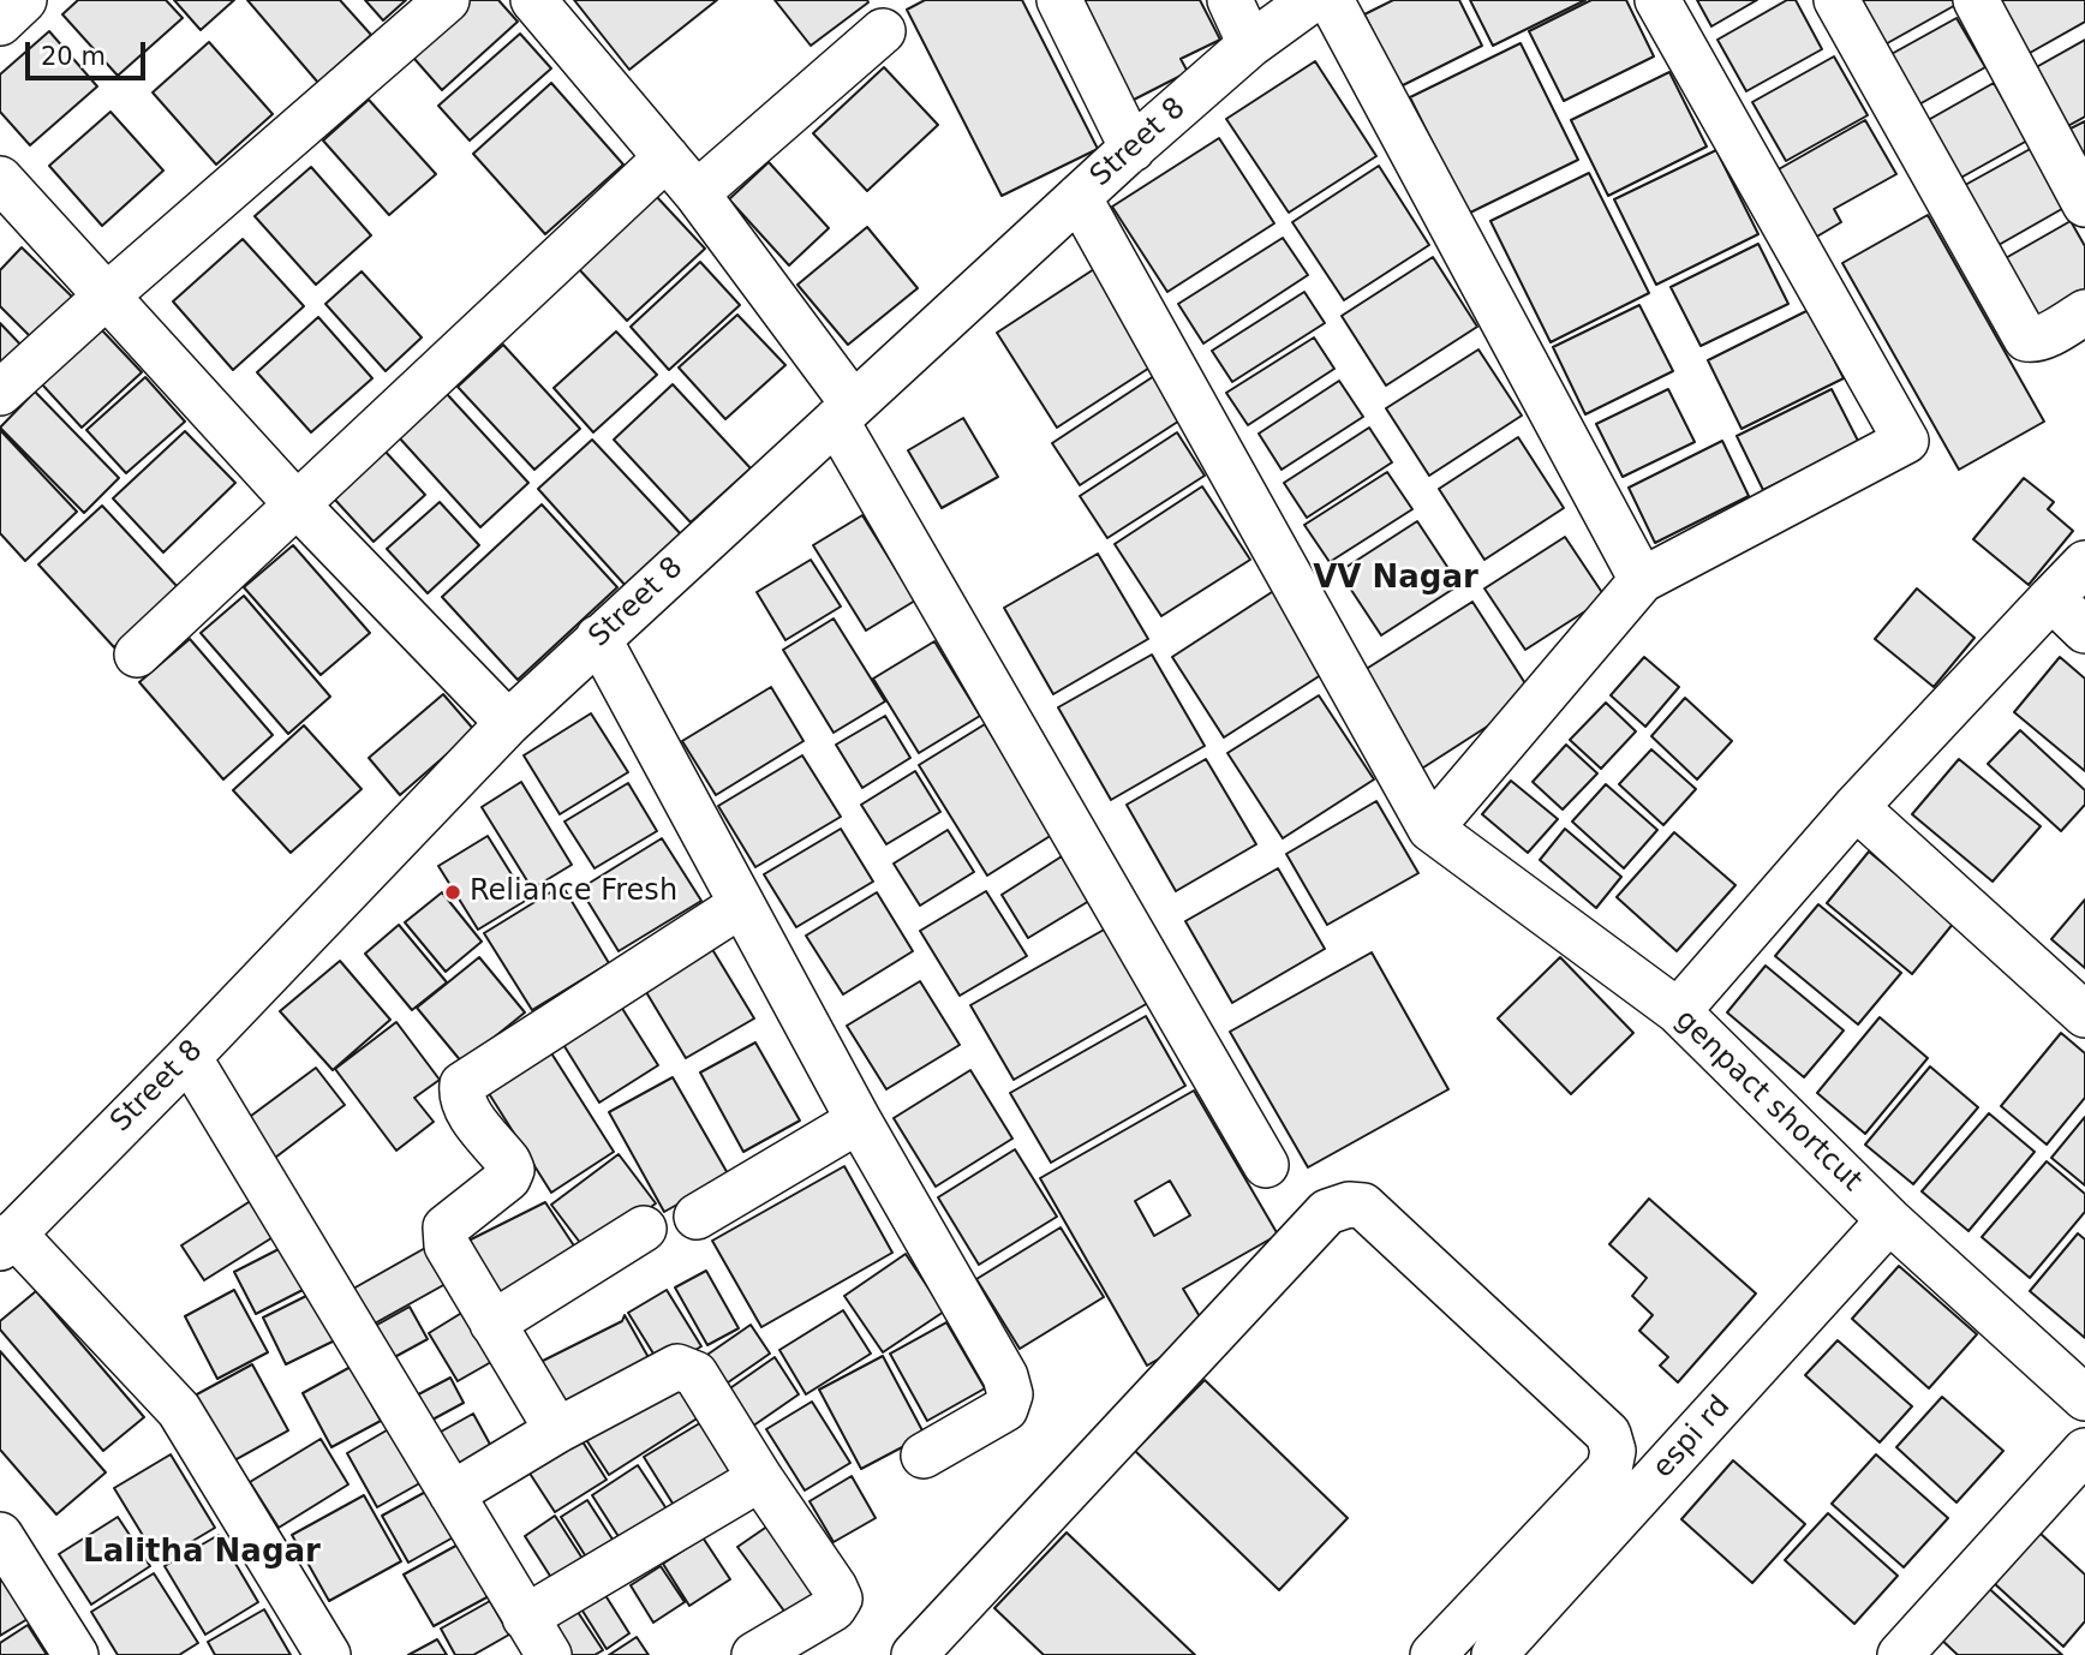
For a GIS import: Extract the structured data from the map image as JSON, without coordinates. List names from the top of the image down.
{
  "streets": {
    "street": ["Street 8", "genpact shortcut", "espi rd"]
  },
  "crossings": [
    ["genpact shortcut", "espi rd"]
  ],
  "districts": ["VV Nagar", "Lalitha Nagar"],
  "places": ["Reliance Fresh"],
  "scale_bar": "20 m"
}
